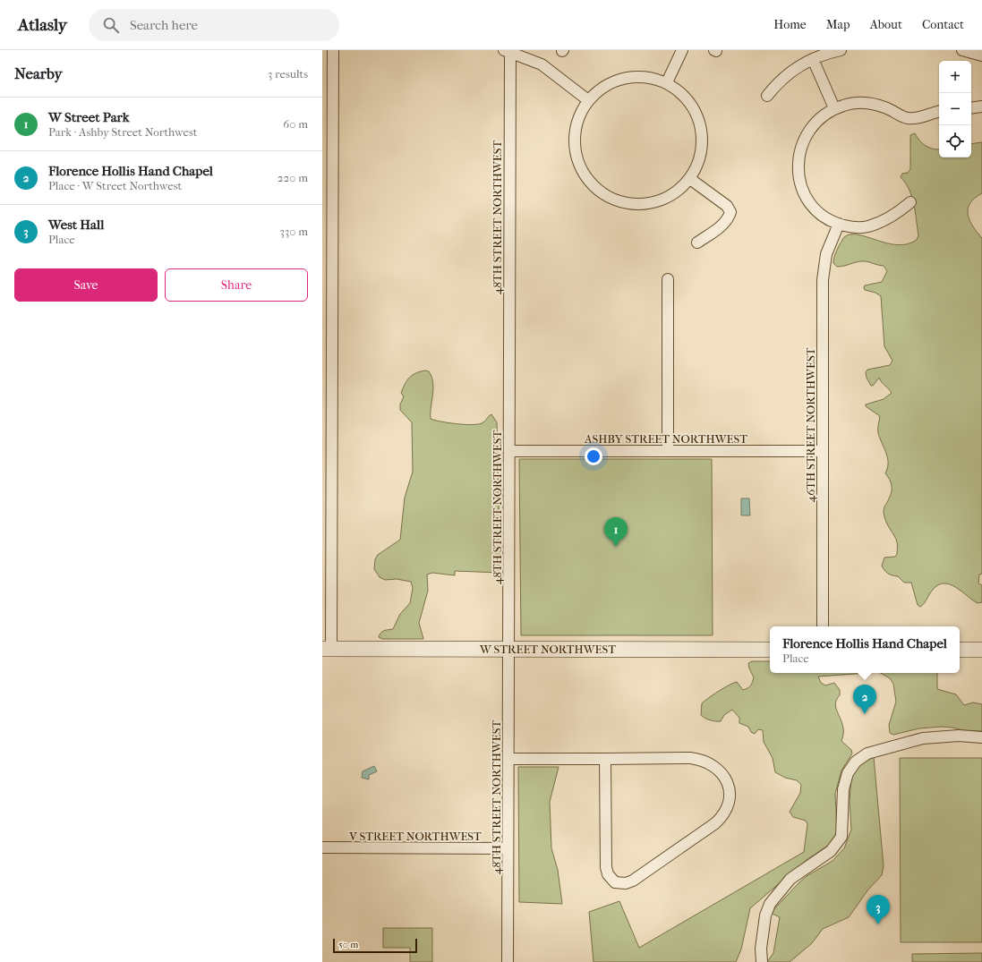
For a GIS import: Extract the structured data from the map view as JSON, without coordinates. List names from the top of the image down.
{
  "streets": {
    "street": [
      "48TH STREET NORTHWEST",
      "46TH STREET NORTHWEST",
      "ASHBY STREET NORTHWEST",
      "W STREET NORTHWEST",
      "V STREET NORTHWEST"
    ]
  },
  "crossings": [
    ["48TH STREET NORTHWEST", "ASHBY STREET NORTHWEST"],
    ["48TH STREET NORTHWEST", "W STREET NORTHWEST"],
    ["48TH STREET NORTHWEST", "V STREET NORTHWEST"],
    ["46TH STREET NORTHWEST", "ASHBY STREET NORTHWEST"]
  ],
  "scale_bar": "50 m",
  "page": {
    "header": "Atlasly",
    "search": "Search here",
    "nav": [
      "Home",
      "Map",
      "About",
      "Contact"
    ],
    "heading": ["Nearby", "3 results"],
    "map_buttons": ["+", "−"],
    "list": [
      {
        "mark": "1",
        "name": "W Street Park",
        "note": "Park · Ashby Street Northwest",
        "value": "60 m"
      },
      {
        "mark": "2",
        "name": "Florence Hollis Hand Chapel",
        "note": "Place · W Street Northwest",
        "value": "220 m"
      },
      {
        "mark": "3",
        "name": "West Hall",
        "note": "Place",
        "value": "330 m"
      }
    ],
    "buttons": ["Save", "Share"],
    "pins": ["1", "2", "3"],
    "popup": ["Florence Hollis Hand Chapel", "Place"],
    "scale": "50 m"
  }
}
